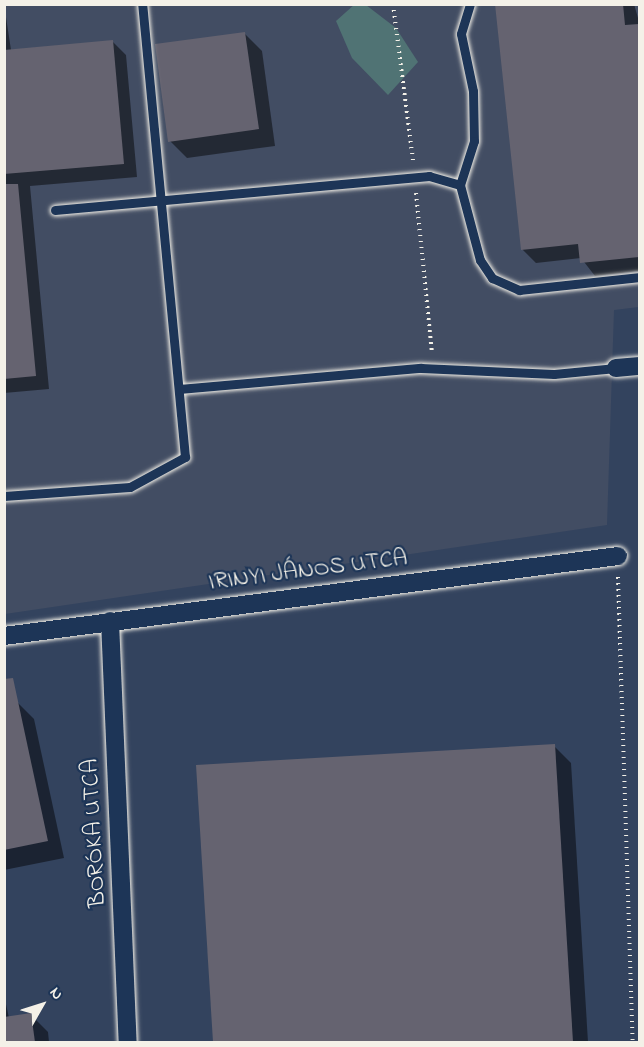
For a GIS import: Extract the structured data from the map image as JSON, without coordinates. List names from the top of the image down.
{
  "streets": {
    "street": ["IRINYI JÁNOS UTCA", "BORÓKA UTCA"]
  },
  "crossings": [
    ["IRINYI JÁNOS UTCA", "BORÓKA UTCA"]
  ],
  "north": "top right"
}
